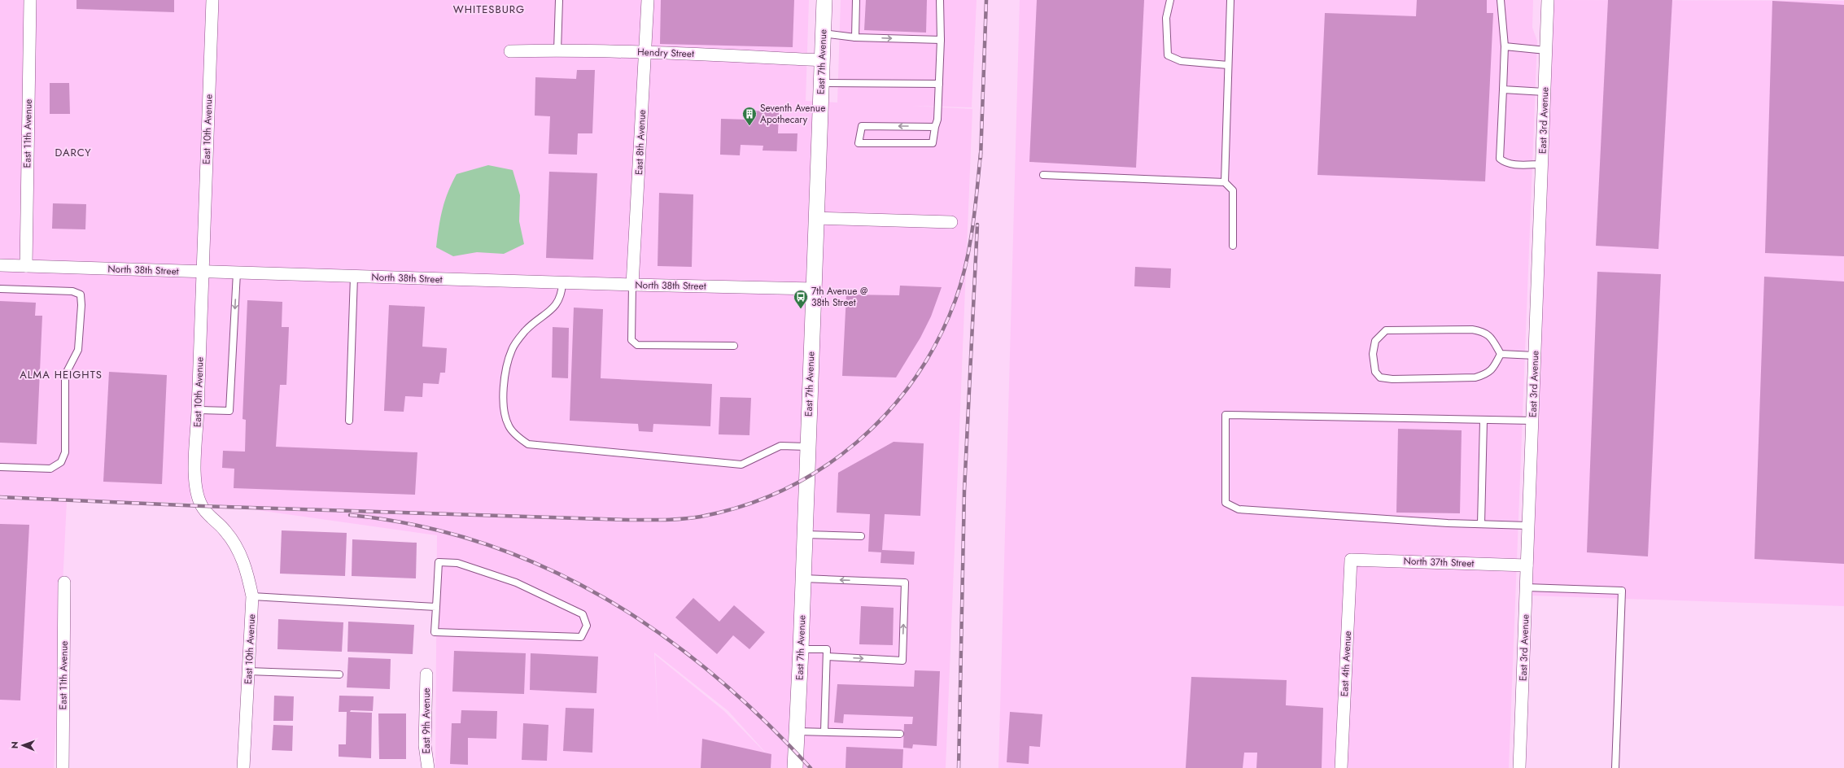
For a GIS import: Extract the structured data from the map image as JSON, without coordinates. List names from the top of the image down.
{
  "streets": {
    "street": [
      "Hendry Street",
      "East 7th Avenue",
      "East 3rd Avenue",
      "East 10th Avenue",
      "East 11th Avenue",
      "East 8th Avenue",
      "North 38th Street",
      "North 37th Street",
      "East 4th Avenue",
      "East 9th Avenue"
    ]
  },
  "crossings": [
    ["Hendry Street", "East 7th Avenue"],
    ["Hendry Street", "East 8th Avenue"],
    ["East 7th Avenue", "North 38th Street"],
    ["East 3rd Avenue", "North 37th Street"],
    ["East 10th Avenue", "North 38th Street"],
    ["East 11th Avenue", "North 38th Street"],
    ["East 8th Avenue", "North 38th Street"],
    ["North 37th Street", "East 4th Avenue"]
  ],
  "districts": ["WHITESBURG", "DARCY", "ALMA HEIGHTS"],
  "places": {
    "building": ["Seventh Avenue Apothecary"],
    "bus stop": ["7th Avenue @ 38th Street"]
  },
  "north": "left"
}
